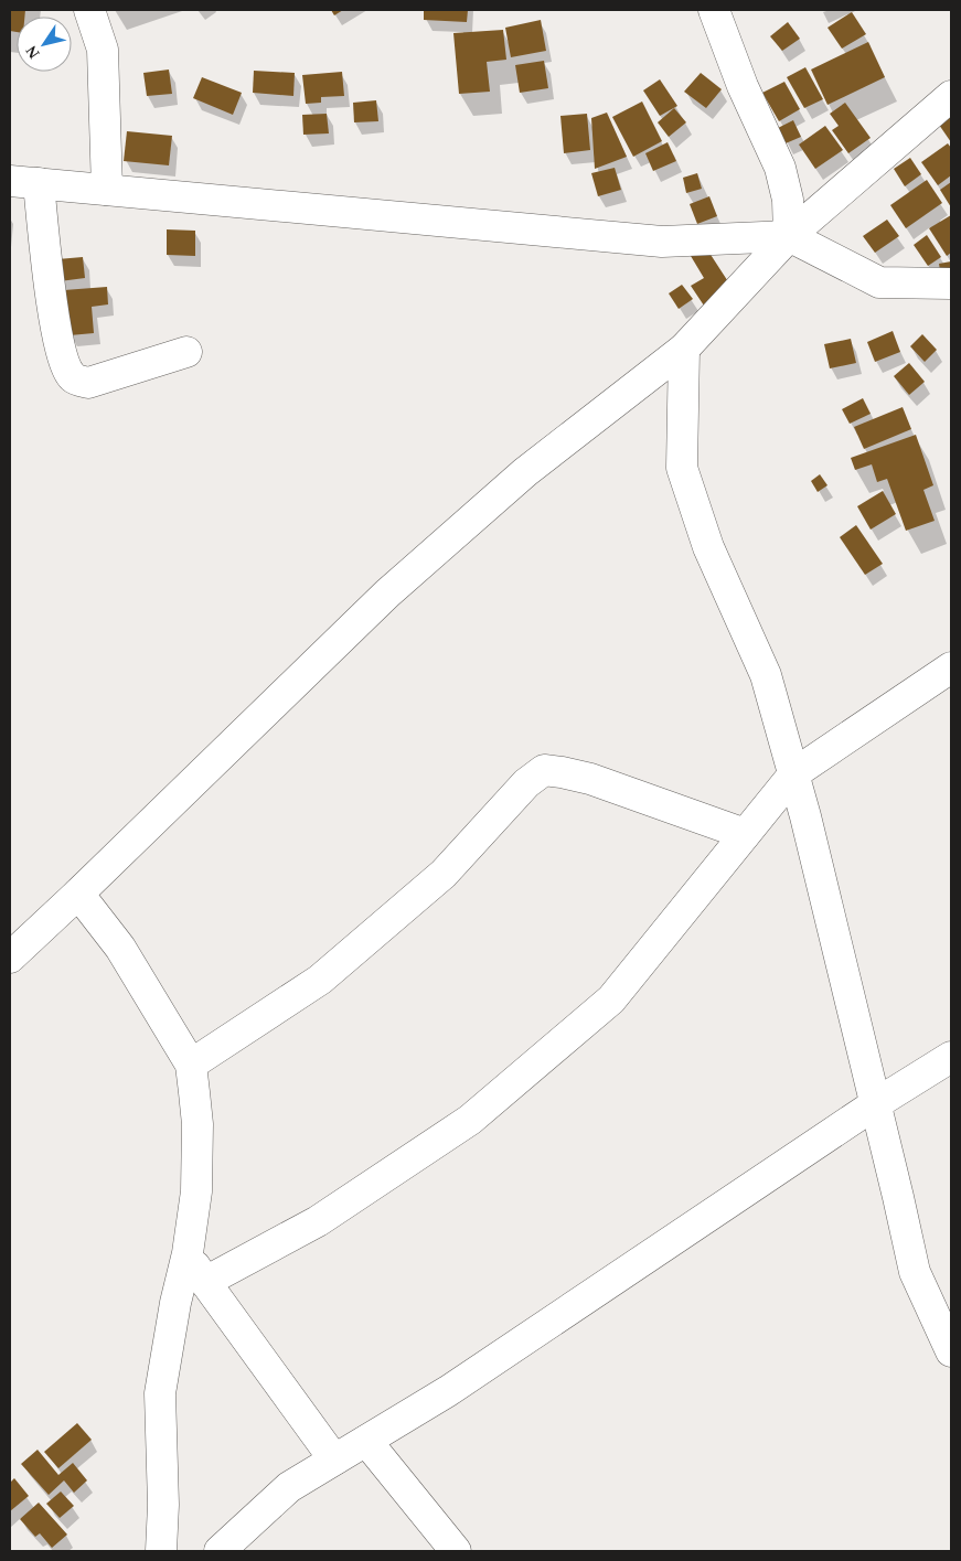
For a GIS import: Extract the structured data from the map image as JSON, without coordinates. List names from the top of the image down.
{
  "north": "bottom left"
}
